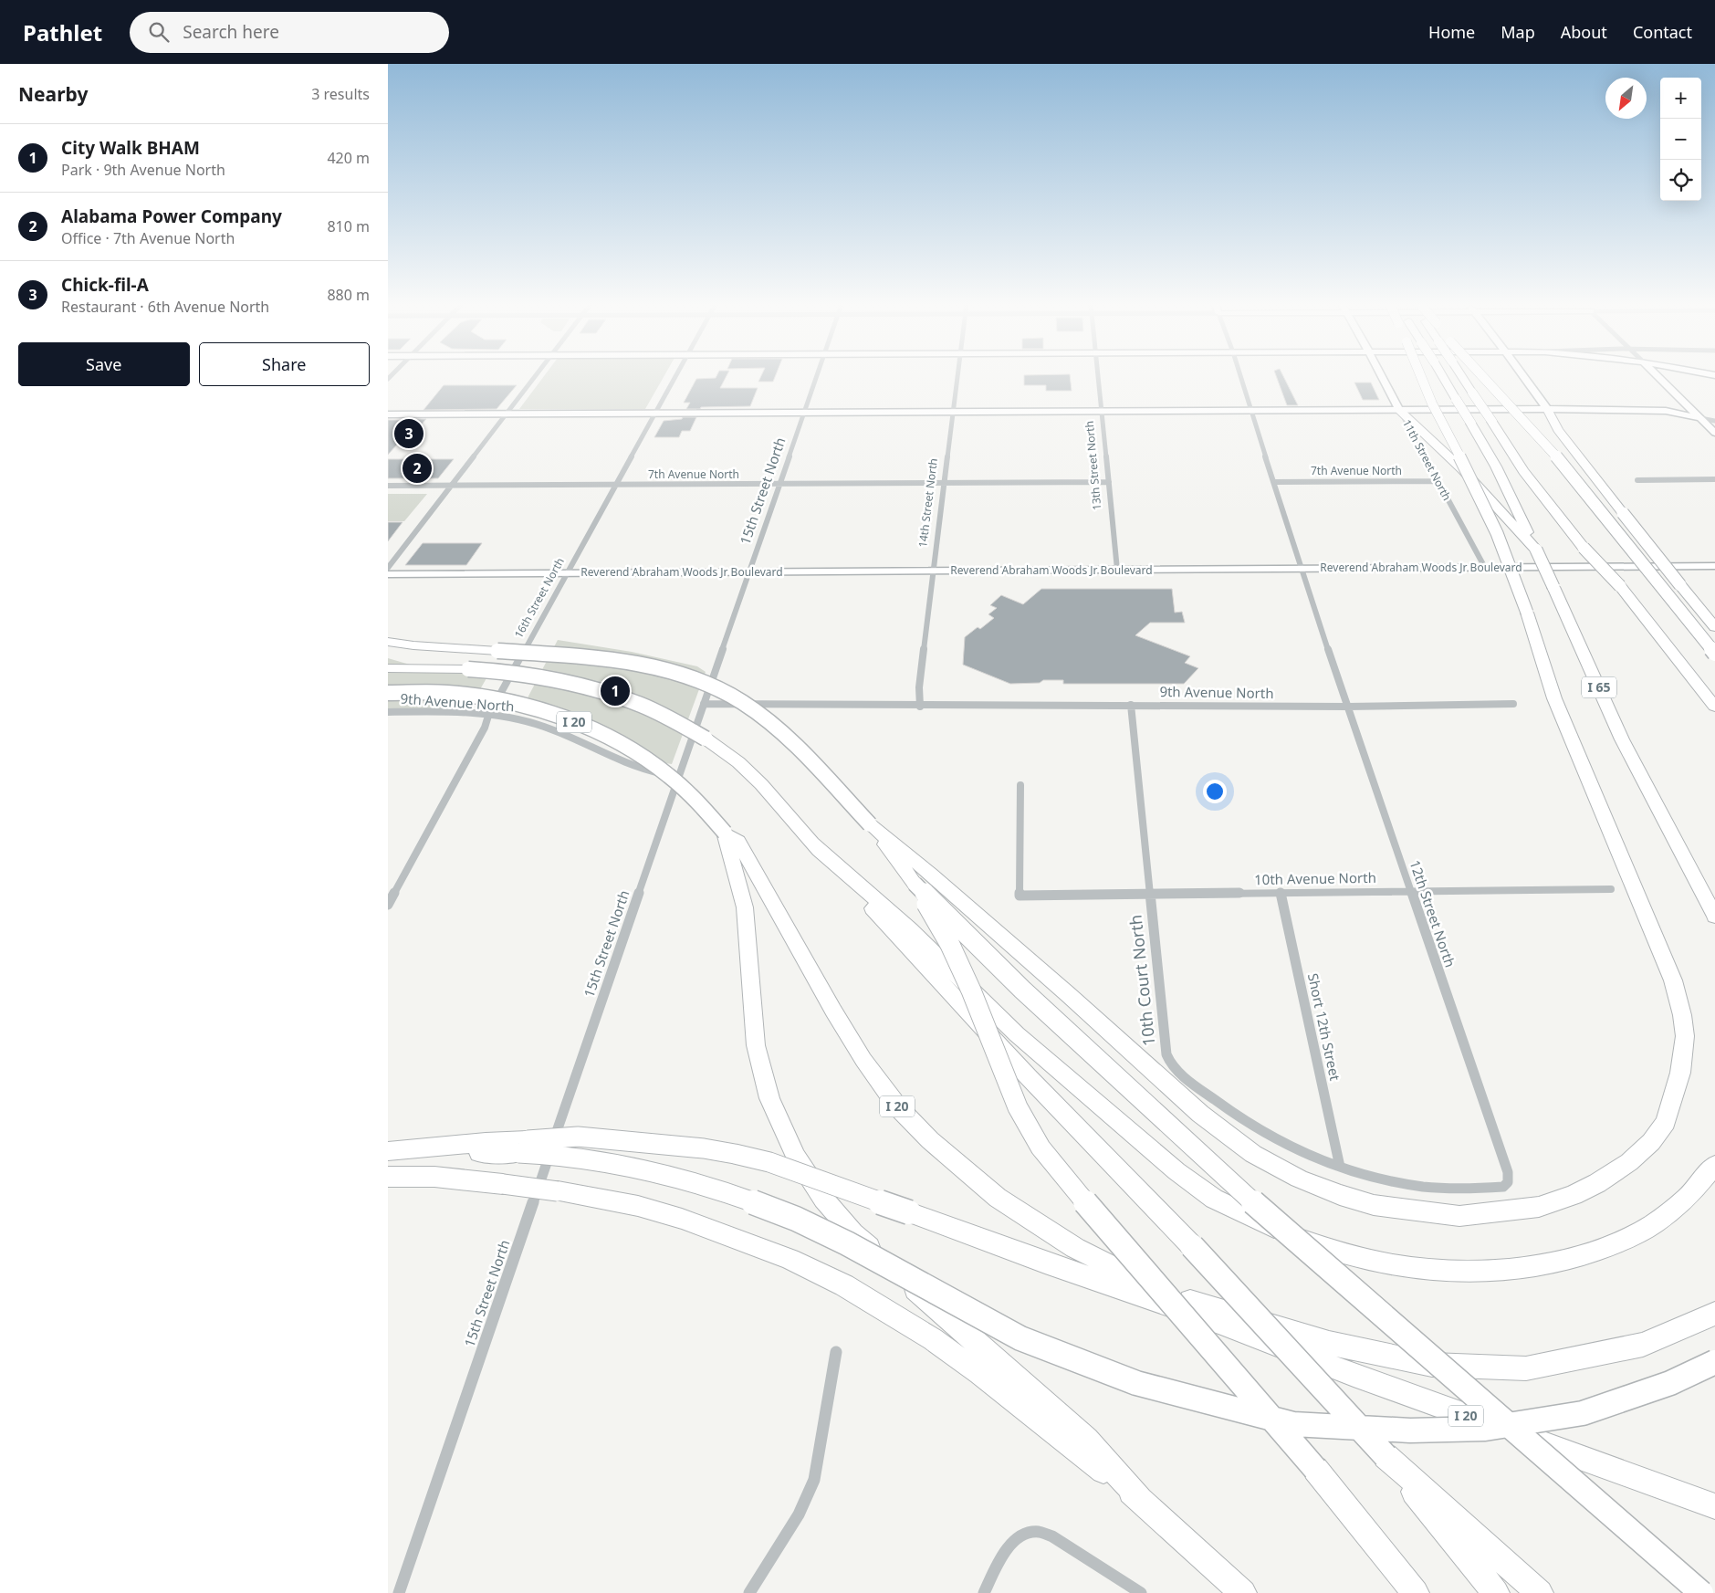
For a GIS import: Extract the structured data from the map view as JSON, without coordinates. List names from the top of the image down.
{
  "streets": {
    "highway": ["I 65", "I 20"],
    "main road": ["11th Street North", "Reverend Abraham Woods Jr Boulevard"],
    "street": [
      "13th Street North",
      "7th Avenue North",
      "15th Street North",
      "14th Street North",
      "16th Street North",
      "9th Avenue North",
      "10th Avenue North",
      "12th Street North",
      "10th Court North",
      "Short 12th Street"
    ]
  },
  "crossings": [
    ["11th Street North", "7th Avenue North"],
    ["11th Street North", "Reverend Abraham Woods Jr Boulevard"],
    ["13th Street North", "7th Avenue North"],
    ["13th Street North", "Reverend Abraham Woods Jr Boulevard"],
    ["7th Avenue North", "15th Street North"],
    ["7th Avenue North", "14th Street North"],
    ["7th Avenue North", "16th Street North"],
    ["7th Avenue North", "12th Street North"],
    ["15th Street North", "Reverend Abraham Woods Jr Boulevard"],
    ["15th Street North", "9th Avenue North"],
    ["14th Street North", "Reverend Abraham Woods Jr Boulevard"],
    ["14th Street North", "9th Avenue North"],
    ["Reverend Abraham Woods Jr Boulevard", "16th Street North"],
    ["Reverend Abraham Woods Jr Boulevard", "12th Street North"],
    ["16th Street North", "9th Avenue North"],
    ["9th Avenue North", "12th Street North"],
    ["10th Avenue North", "12th Street North"],
    ["10th Avenue North", "10th Court North"],
    ["10th Avenue North", "Short 12th Street"],
    ["12th Street North", "10th Court North"],
    ["10th Court North", "Short 12th Street"]
  ],
  "north": "bottom left",
  "page": {
    "header": "Pathlet",
    "search": "Search here",
    "nav": [
      "Home",
      "Map",
      "About",
      "Contact"
    ],
    "heading": ["Nearby", "3 results"],
    "map_buttons": ["+", "−"],
    "list": [
      {
        "mark": "1",
        "name": "City Walk BHAM",
        "note": "Park · 9th Avenue North",
        "value": "420 m"
      },
      {
        "mark": "2",
        "name": "Alabama Power Company",
        "note": "Office · 7th Avenue North",
        "value": "810 m"
      },
      {
        "mark": "3",
        "name": "Chick-fil-A",
        "note": "Restaurant · 6th Avenue North",
        "value": "880 m"
      }
    ],
    "buttons": ["Save", "Share"],
    "pins": ["3", "2", "1"]
  }
}
